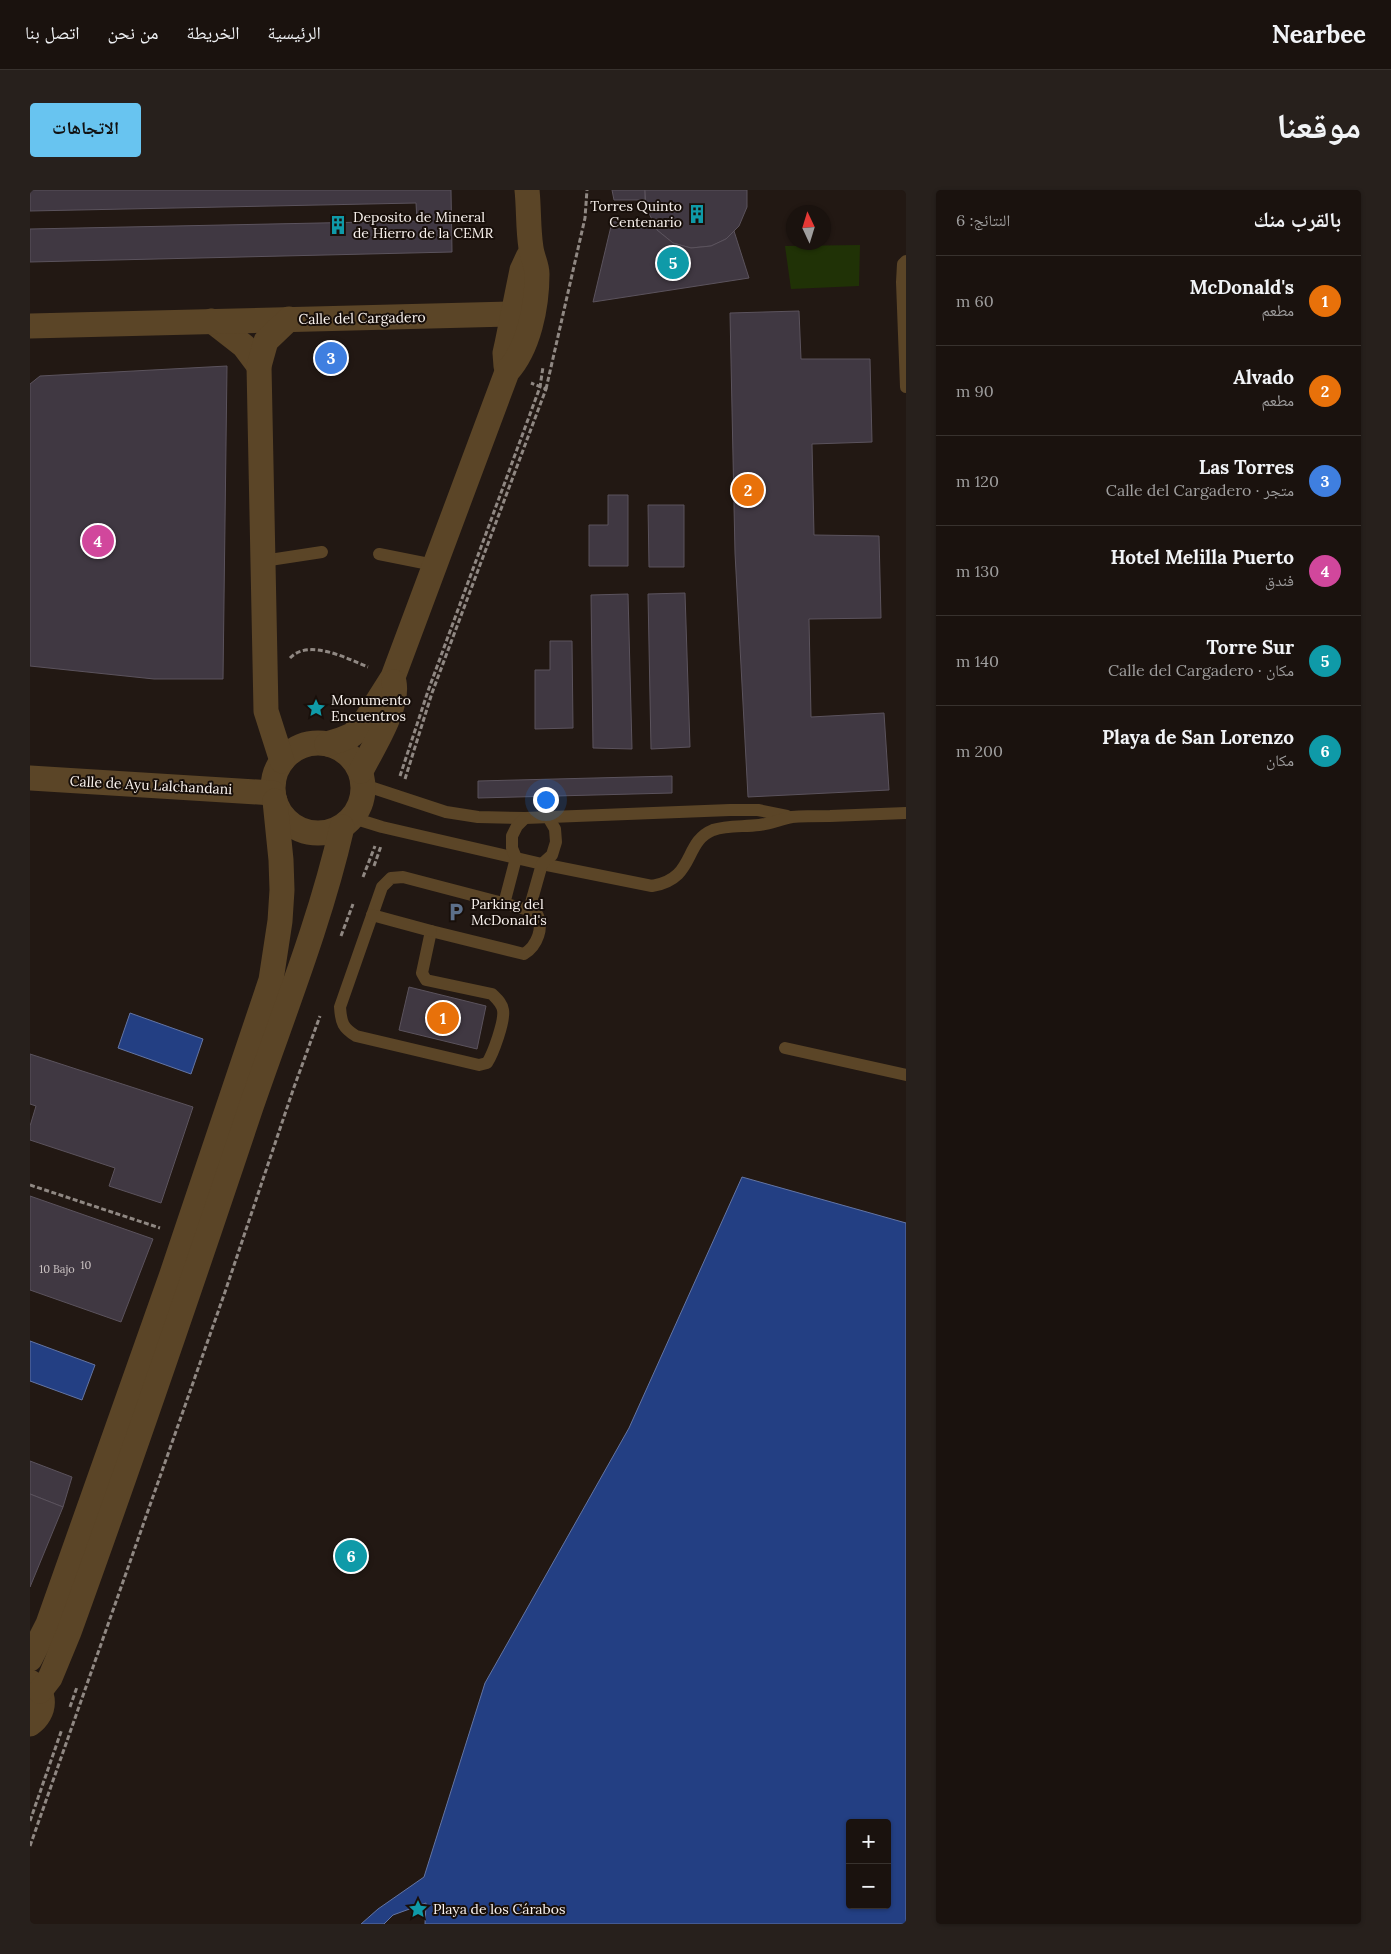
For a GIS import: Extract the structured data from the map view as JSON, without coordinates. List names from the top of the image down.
{
  "streets": {
    "street": ["Calle del Cargadero", "Calle de Ayu Lalchandani"]
  },
  "places": {
    "building": ["Torres Quinto Centenario", "Deposito de Mineral de Hierro de la CEMR"],
    "place": ["Monumento Encuentros", "Playa de los Cárabos"],
    "parking": ["Parking del McDonald's"]
  },
  "house_numbers": ["10", "10 Bajo"],
  "north": "top",
  "page": {
    "header": "Nearbee",
    "nav": [
      "الرئيسية",
      "الخريطة",
      "من نحن",
      "اتصل بنا"
    ],
    "title": "موقعنا",
    "buttons": "الاتجاهات",
    "heading": ["بالقرب منك", "النتائج: 6"],
    "pins": [
      "5",
      "3",
      "2",
      "4",
      "1",
      "6"
    ],
    "list": [
      {
        "mark": "1",
        "name": "McDonald's",
        "note": "مطعم",
        "value": "60 m"
      },
      {
        "mark": "2",
        "name": "Alvado",
        "note": "مطعم",
        "value": "90 m"
      },
      {
        "mark": "3",
        "name": "Las Torres",
        "note": "متجر · Calle del Cargadero",
        "value": "120 m"
      },
      {
        "mark": "4",
        "name": "Hotel Melilla Puerto",
        "note": "فندق",
        "value": "130 m"
      },
      {
        "mark": "5",
        "name": "Torre Sur",
        "note": "مكان · Calle del Cargadero",
        "value": "140 m"
      },
      {
        "mark": "6",
        "name": "Playa de San Lorenzo",
        "note": "مكان",
        "value": "200 m"
      }
    ],
    "map_buttons": ["+", "−"]
  }
}
